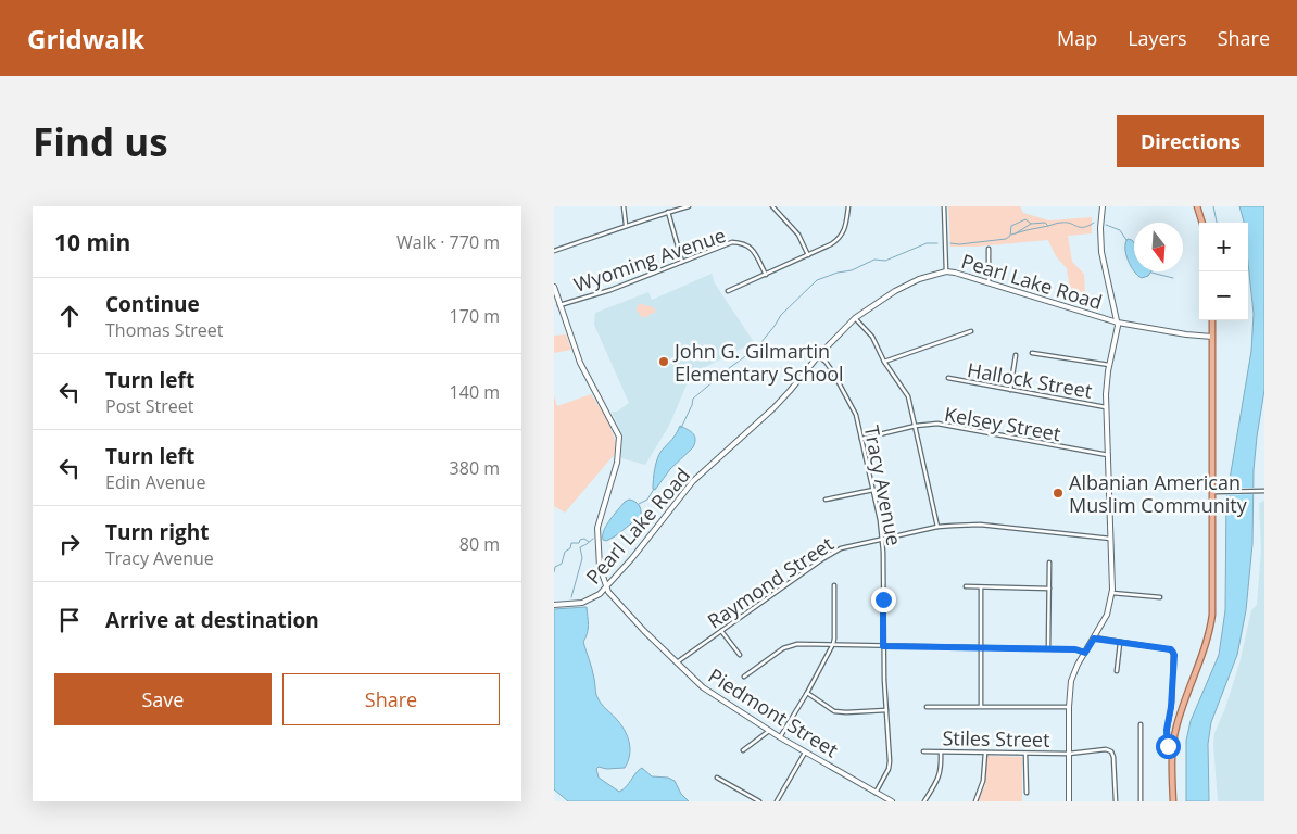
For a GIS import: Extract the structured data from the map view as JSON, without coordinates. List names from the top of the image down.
{
  "streets": {
    "main road": ["Pearl Lake Road", "Piedmont Street"],
    "street": [
      "Wyoming Avenue",
      "Hallock Street",
      "Kelsey Street",
      "Tracy Avenue",
      "Raymond Street",
      "Stiles Street"
    ]
  },
  "crossings": [
    ["Pearl Lake Road", "Tracy Avenue"],
    ["Pearl Lake Road", "Piedmont Street"],
    ["Kelsey Street", "Tracy Avenue"],
    ["Tracy Avenue", "Raymond Street"],
    ["Tracy Avenue", "Piedmont Street"],
    ["Raymond Street", "Piedmont Street"]
  ],
  "places": ["John G. Gilmartin Elementary School", "Albanian American Muslim Community"],
  "north": "bottom",
  "page": {
    "header": "Gridwalk",
    "nav": ["Map", "Layers", "Share"],
    "buttons": [
      "Directions",
      ["Save", "Share"]
    ],
    "title": "Find us",
    "heading": ["10 min", "Walk · 770 m"],
    "map_buttons": ["+", "−"],
    "list": [
      ["Continue", "Thomas Street", "170 m"],
      ["Turn left", "Post Street", "140 m"],
      ["Turn left", "Edin Avenue", "380 m"],
      ["Turn right", "Tracy Avenue", "80 m"],
      "Arrive at destination"
    ]
  }
}
